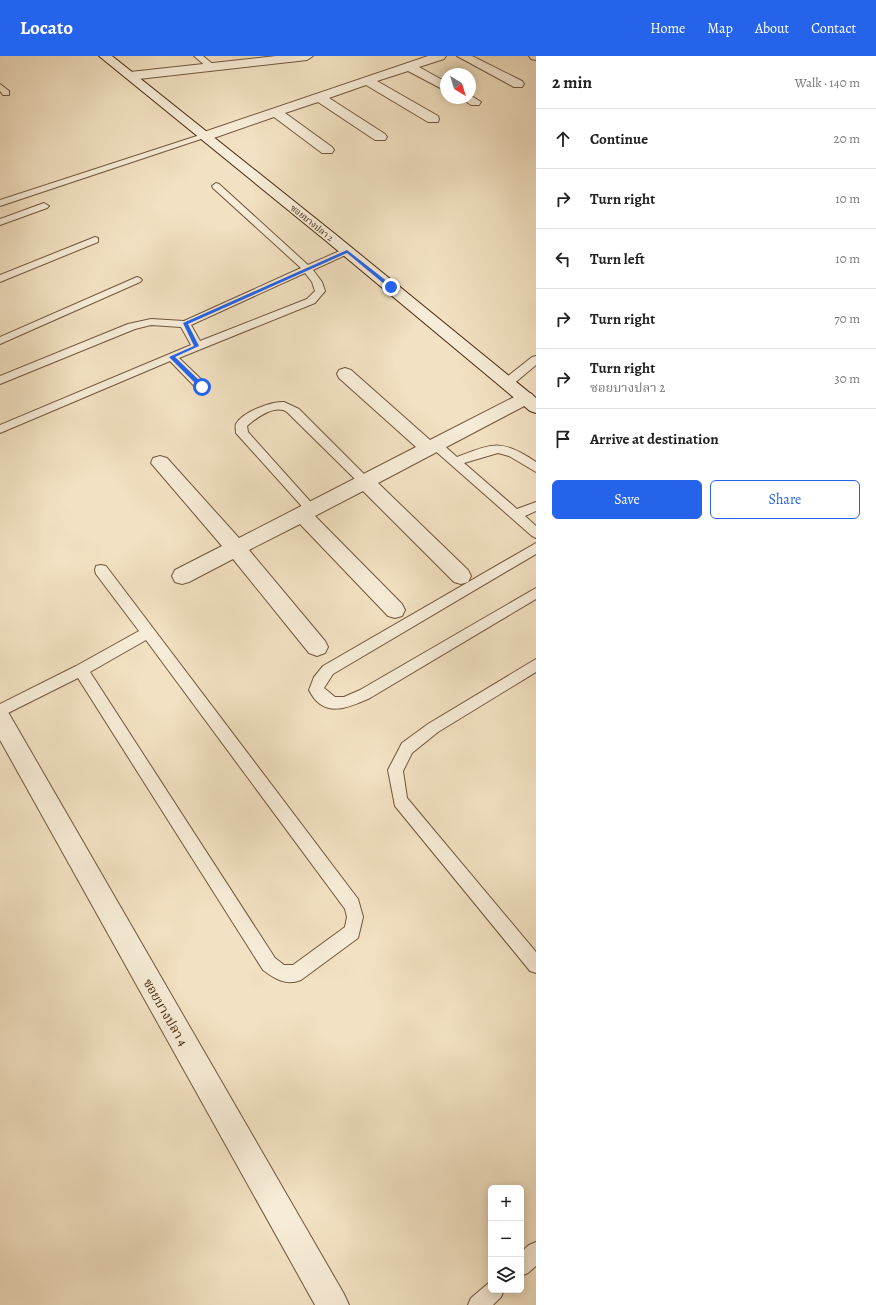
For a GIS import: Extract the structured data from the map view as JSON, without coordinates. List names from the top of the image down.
{
  "streets": {
    "street": ["ซอยบางปลา 2", "ซอยบางปลา 4"]
  },
  "north": "bottom right",
  "page": {
    "header": "Locato",
    "nav": [
      "Home",
      "Map",
      "About",
      "Contact"
    ],
    "heading": ["2 min", "Walk · 140 m"],
    "list": [
      ["Continue", "20 m"],
      ["Turn right", "10 m"],
      ["Turn left", "10 m"],
      ["Turn right", "70 m"],
      ["Turn right", "ซอยบางปลา 2", "30 m"],
      "Arrive at destination"
    ],
    "buttons": ["Save", "Share"],
    "map_buttons": ["+", "−"]
  }
}
